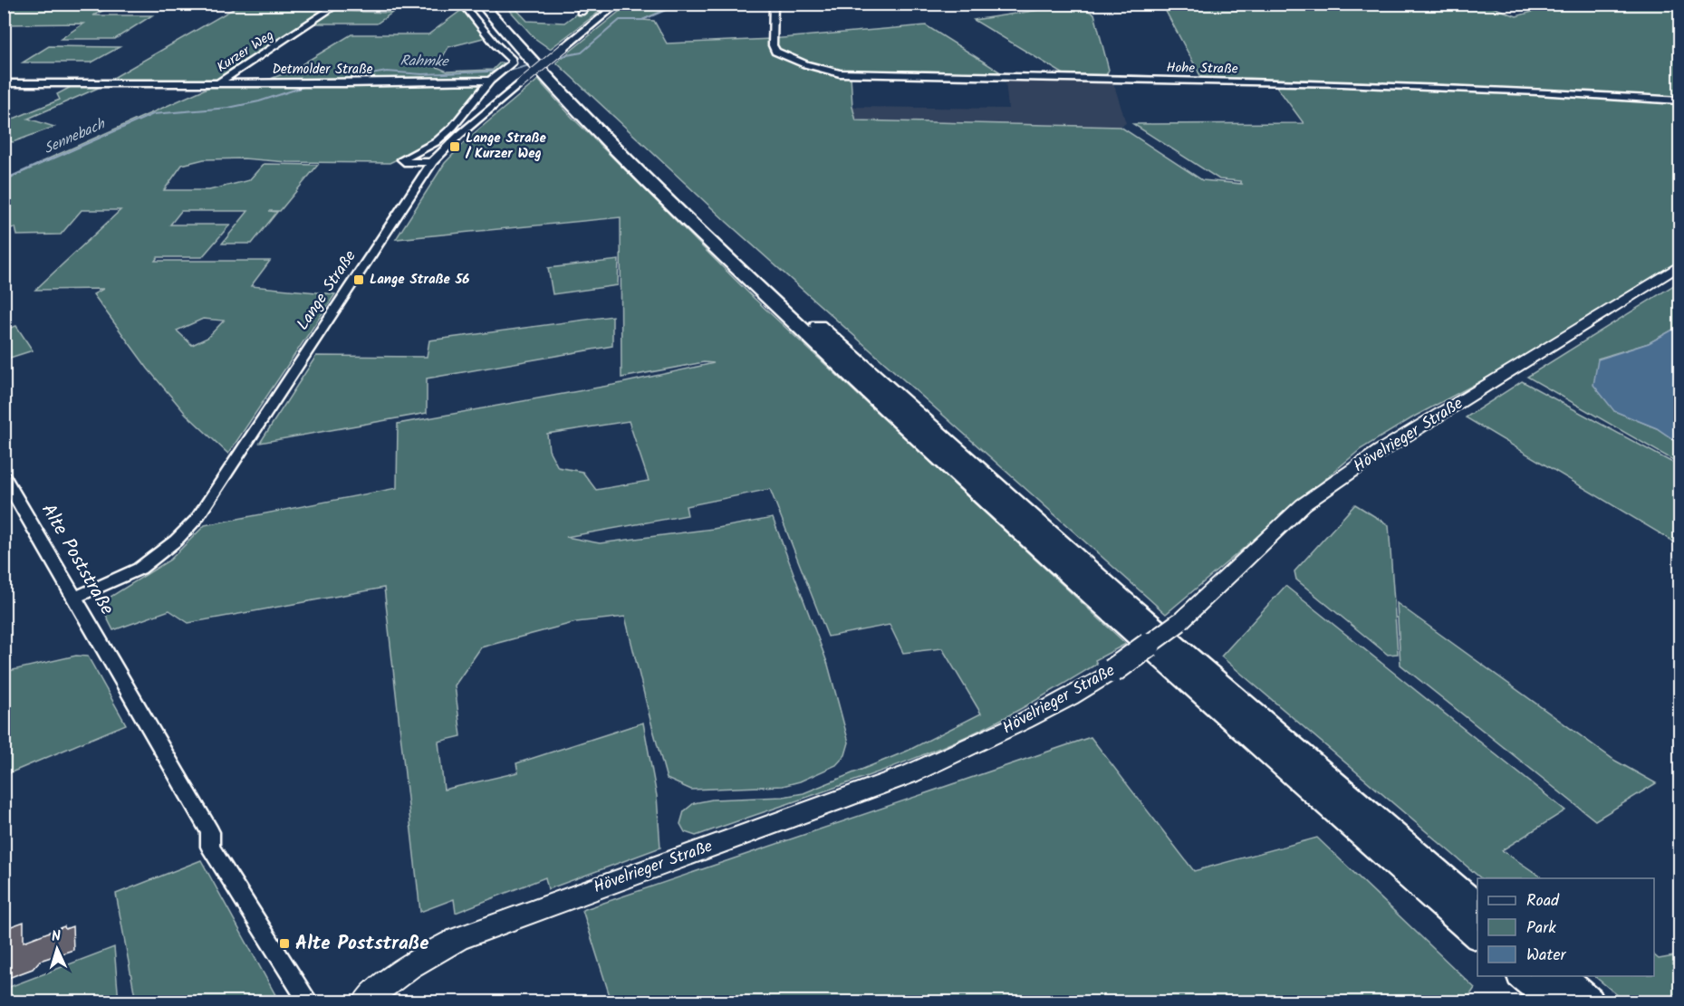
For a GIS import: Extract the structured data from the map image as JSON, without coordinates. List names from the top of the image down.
{
  "streets": {
    "main road": ["Hövelrieger Straße"],
    "street": [
      "Kurzer Weg",
      "Hohe Straße",
      "Detmolder Straße",
      "Lange Straße",
      "Alte Poststraße"
    ]
  },
  "crossings": [
    ["Kurzer Weg", "Detmolder Straße"],
    ["Lange Straße", "Alte Poststraße"]
  ],
  "water": ["Rahmke", "Sennebach"],
  "places": {
    "transit": ["Lange Straße / Kurzer Weg", "Lange Straße 56", "Alte Poststraße"]
  },
  "legend": ["Road", "Park", "Water"],
  "north": "top"
}
